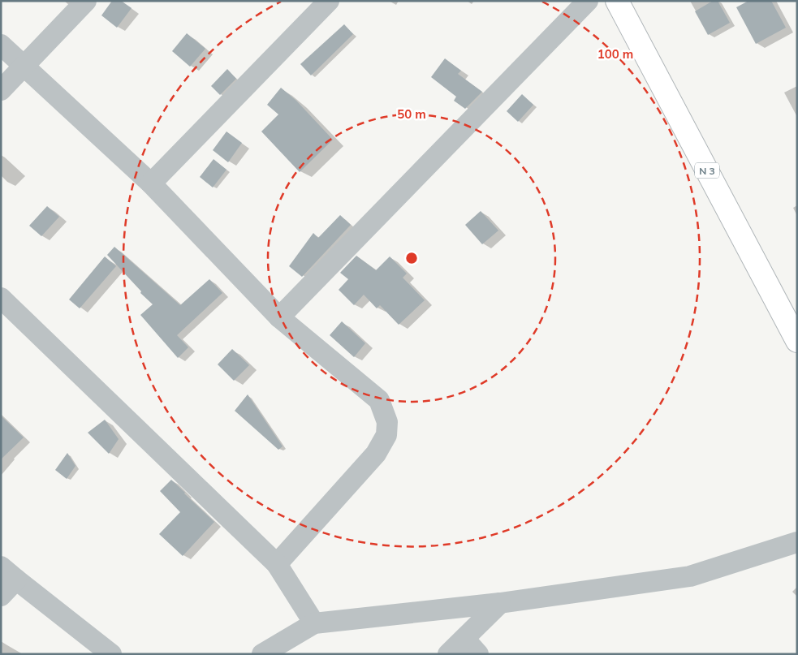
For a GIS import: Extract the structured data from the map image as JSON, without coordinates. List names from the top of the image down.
{
  "streets": {
    "main road": ["N 3"]
  },
  "rings": ["100 m", "50 m"]
}
